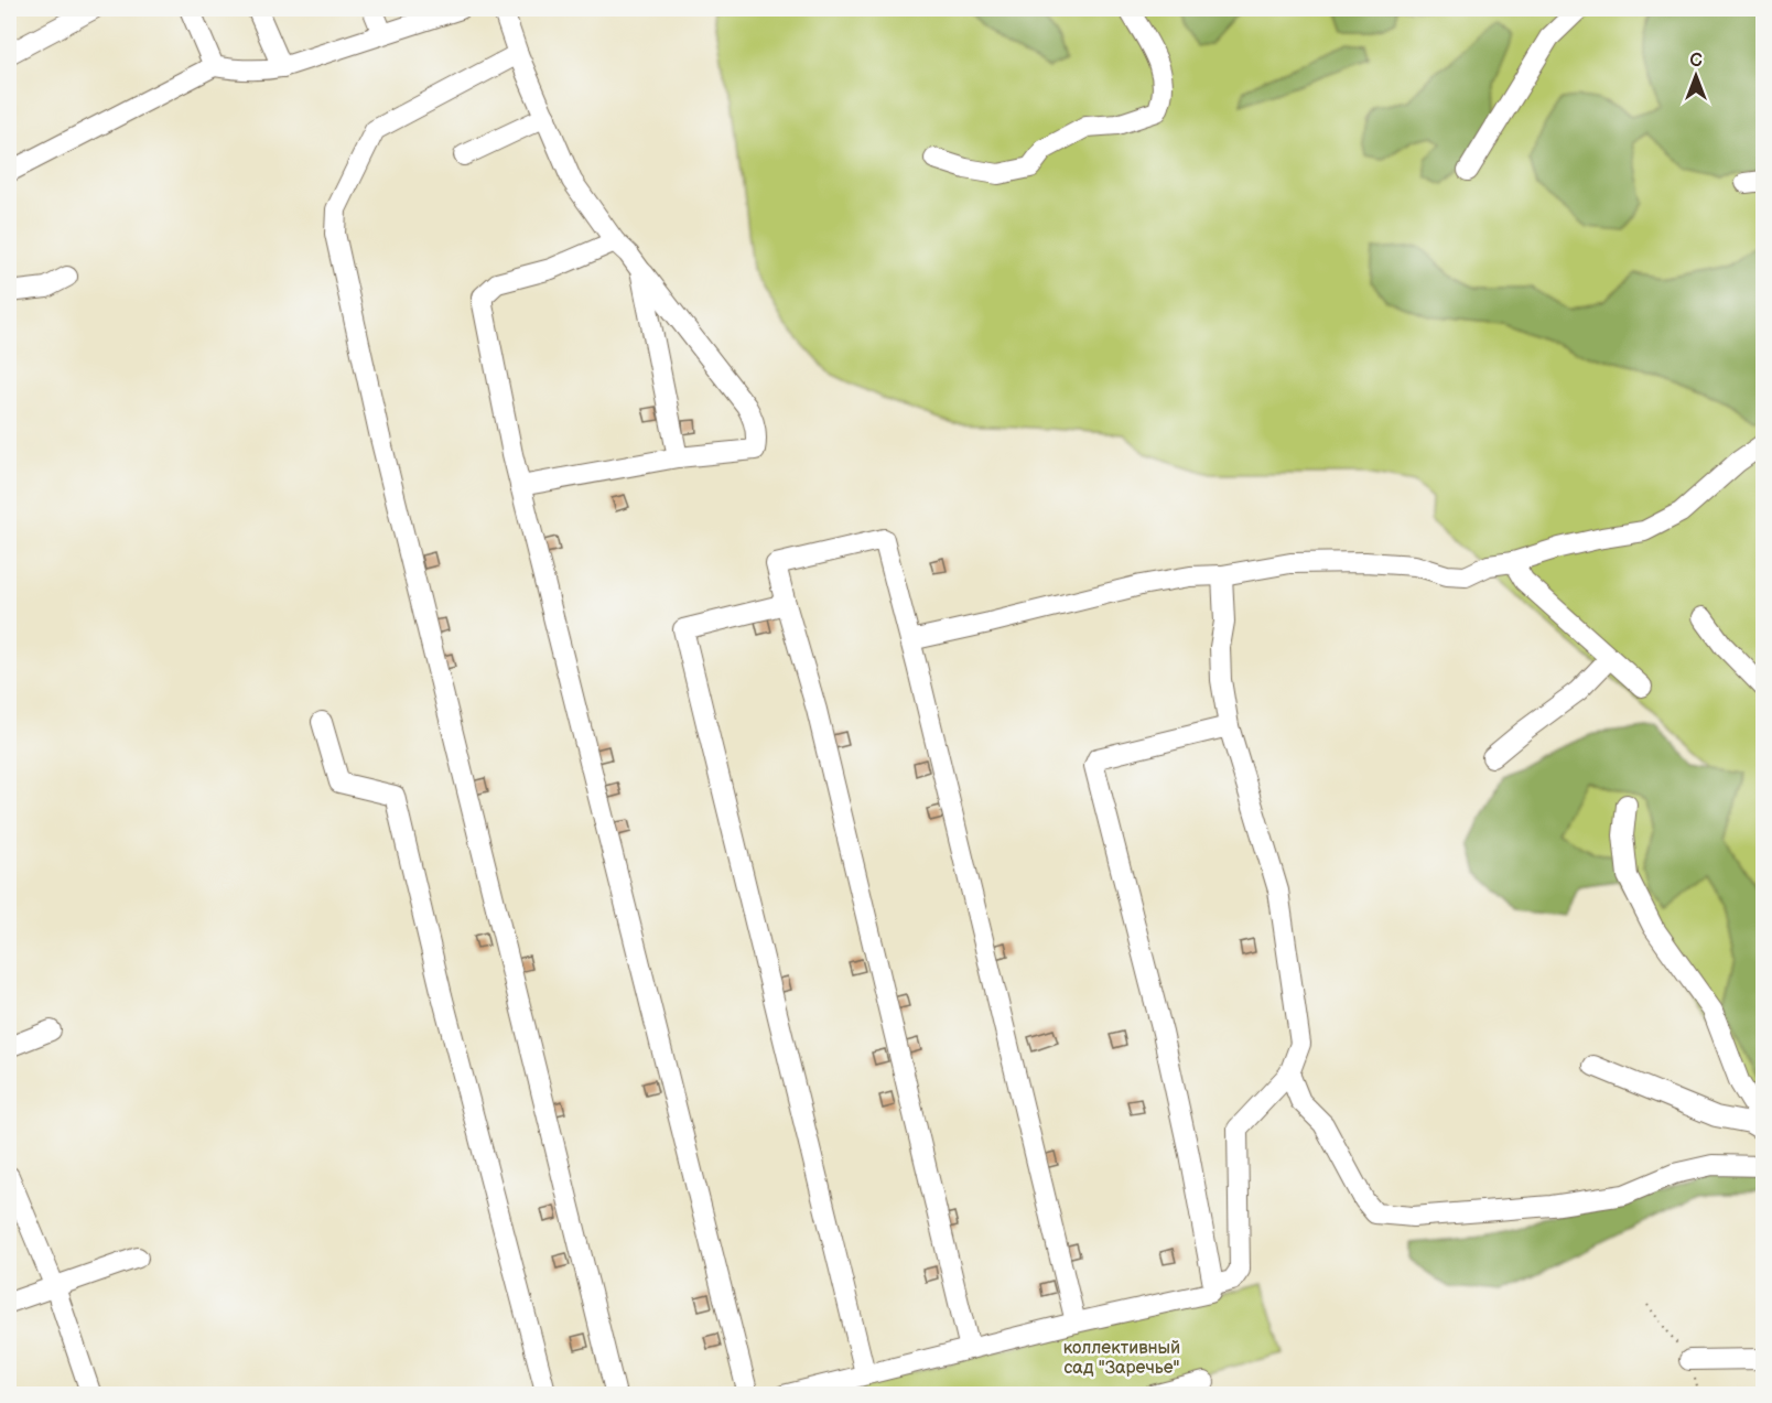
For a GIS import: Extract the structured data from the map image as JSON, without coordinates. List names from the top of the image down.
{
  "parks": ["коллективный сад \"Заречье\""],
  "north": "top"
}
